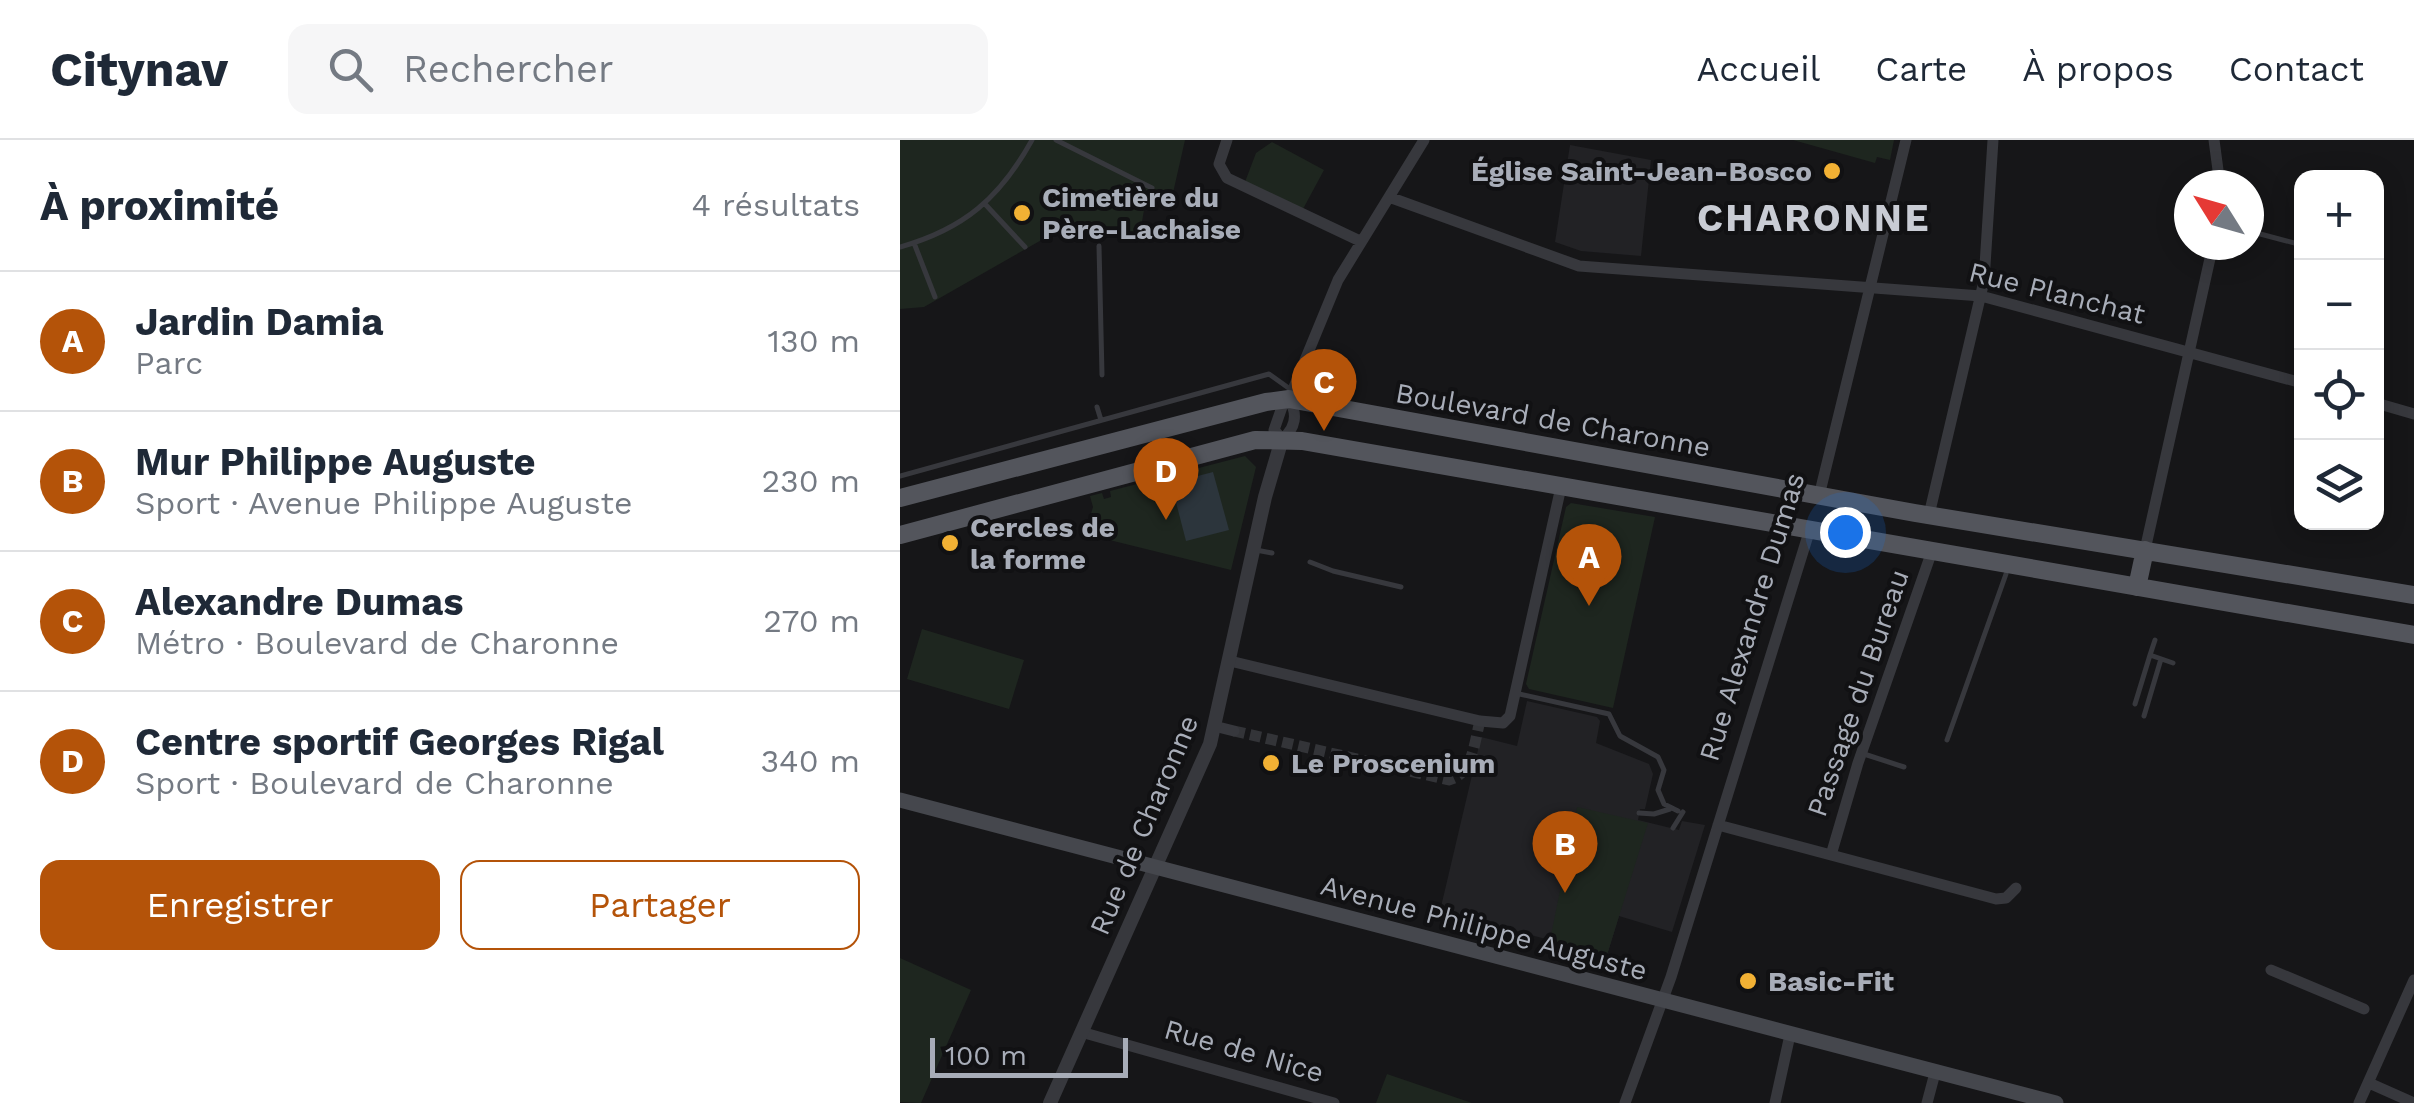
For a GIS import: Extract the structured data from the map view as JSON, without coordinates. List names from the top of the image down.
{
  "streets": {
    "main road": ["Boulevard de Charonne", "Rue Alexandre Dumas", "Avenue Philippe Auguste"],
    "street": [
      "Rue Planchat",
      "Passage du Bureau",
      "Rue de Charonne",
      "Rue de Nice"
    ]
  },
  "crossings": [
    ["Rue Planchat", "Rue Alexandre Dumas"],
    ["Boulevard de Charonne", "Rue Alexandre Dumas"],
    ["Boulevard de Charonne", "Rue de Charonne"],
    ["Rue Alexandre Dumas", "Passage du Bureau"],
    ["Rue Alexandre Dumas", "Avenue Philippe Auguste"],
    ["Rue de Charonne", "Avenue Philippe Auguste"],
    ["Rue de Charonne", "Rue de Nice"]
  ],
  "districts": ["CHARONNE"],
  "places": [
    "Église Saint-Jean-Bosco",
    "Cimetière du Père-Lachaise",
    "Cercles de la forme",
    "Le Proscenium",
    "Basic-Fit"
  ],
  "scale_bar": "100 m",
  "north": "top left",
  "page": {
    "header": "Citynav",
    "search": "Rechercher",
    "nav": [
      "Accueil",
      "Carte",
      "À propos",
      "Contact"
    ],
    "heading": ["À proximité", "4 résultats"],
    "map_buttons": ["+", "−"],
    "list": [
      {
        "mark": "A",
        "name": "Jardin Damia",
        "note": "Parc",
        "value": "130 m"
      },
      {
        "mark": "B",
        "name": "Mur Philippe Auguste",
        "note": "Sport · Avenue Philippe Auguste",
        "value": "230 m"
      },
      {
        "mark": "C",
        "name": "Alexandre Dumas",
        "note": "Métro · Boulevard de Charonne",
        "value": "270 m"
      },
      {
        "mark": "D",
        "name": "Centre sportif Georges Rigal",
        "note": "Sport · Boulevard de Charonne",
        "value": "340 m"
      }
    ],
    "pins": [
      "C",
      "D",
      "A",
      "B"
    ],
    "buttons": ["Enregistrer", "Partager"],
    "scale": "100 m"
  }
}
